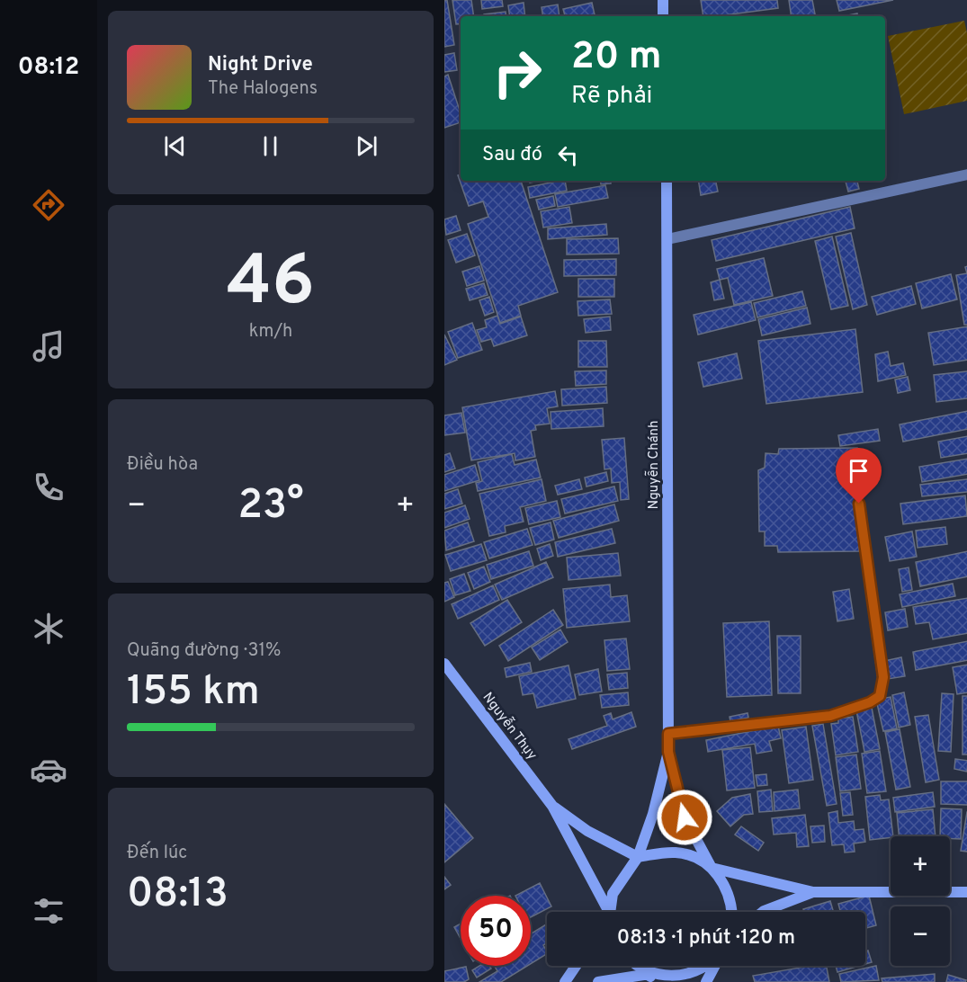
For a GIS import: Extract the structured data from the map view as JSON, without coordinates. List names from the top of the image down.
{
  "streets": {
    "main road": ["Nguyễn Chánh", "Nguyễn Thụy"]
  },
  "page": {
    "tabs": "08:12",
    "turn": ["20 m", "Rẽ phải"],
    "song": ["Night Drive", "The Halogens"],
    "then": "Sau đó",
    "tile": [
      ["46", "km/h"],
      "Điều hòa",
      ["Quãng đường · 31%", "155 km"],
      ["Đến lúc", "08:13"]
    ],
    "heat": ["−", "23°", "+"],
    "map_buttons": ["+", "−"],
    "limit": "50",
    "trip": "08:13 · 1 phút · 120 m"
  }
}
